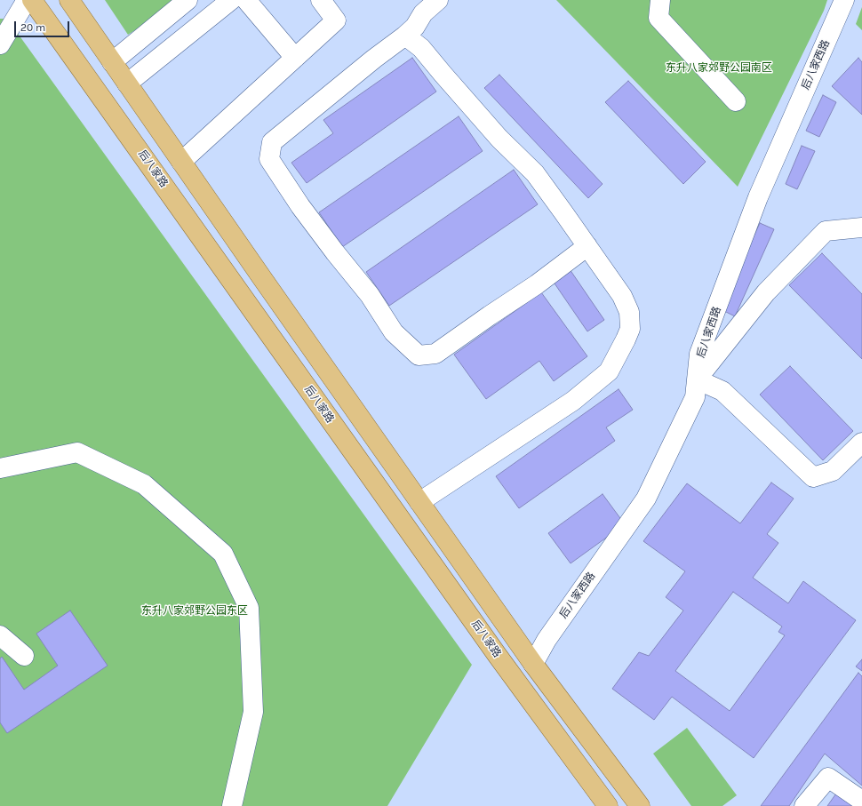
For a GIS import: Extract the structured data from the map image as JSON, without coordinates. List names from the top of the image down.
{
  "streets": {
    "main road": ["后八家路"],
    "street": ["后八家西路"]
  },
  "parks": ["东升八家郊野公园南区", "东升八家郊野公园东区"],
  "scale_bar": "20 m"
}
